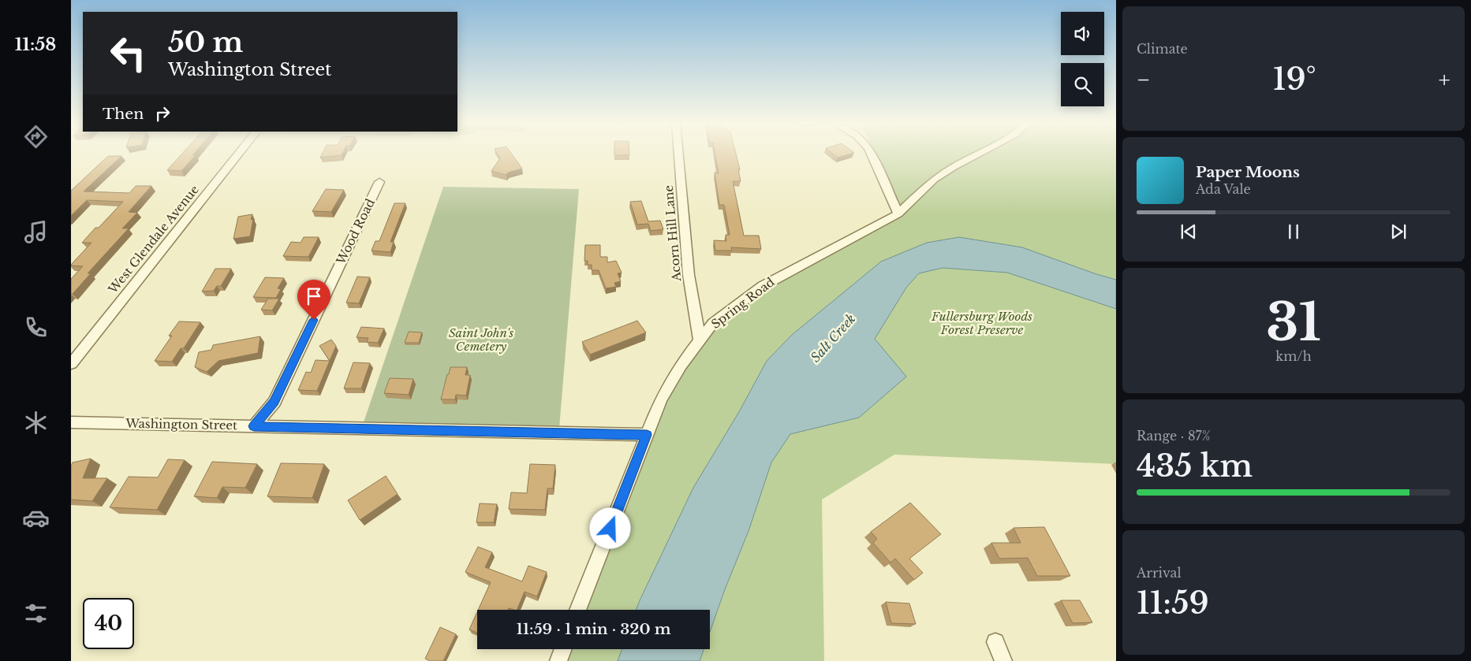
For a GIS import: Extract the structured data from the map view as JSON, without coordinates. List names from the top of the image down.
{
  "streets": {
    "street": [
      "Wood Road",
      "Acorn Hill Lane",
      "West Glendale Avenue",
      "Spring Road",
      "Washington Street"
    ]
  },
  "crossings": [
    ["Wood Road", "Washington Street"],
    ["Acorn Hill Lane", "Spring Road"],
    ["Spring Road", "Washington Street"]
  ],
  "water": ["Salt Creek"],
  "parks": ["Fullersburg Woods Forest Preserve", "Saint John's Cemetery"],
  "page": {
    "tabs": "11:58",
    "tile": [
      "Climate",
      ["31", "km/h"],
      ["Range · 87%", "435 km"],
      ["Arrival", "11:59"]
    ],
    "turn": ["50 m", "Washington Street"],
    "heat": ["−", "19°", "+"],
    "then": "Then",
    "song": ["Paper Moons", "Ada Vale"],
    "limit": "40",
    "trip": "11:59 · 1 min · 320 m"
  }
}
